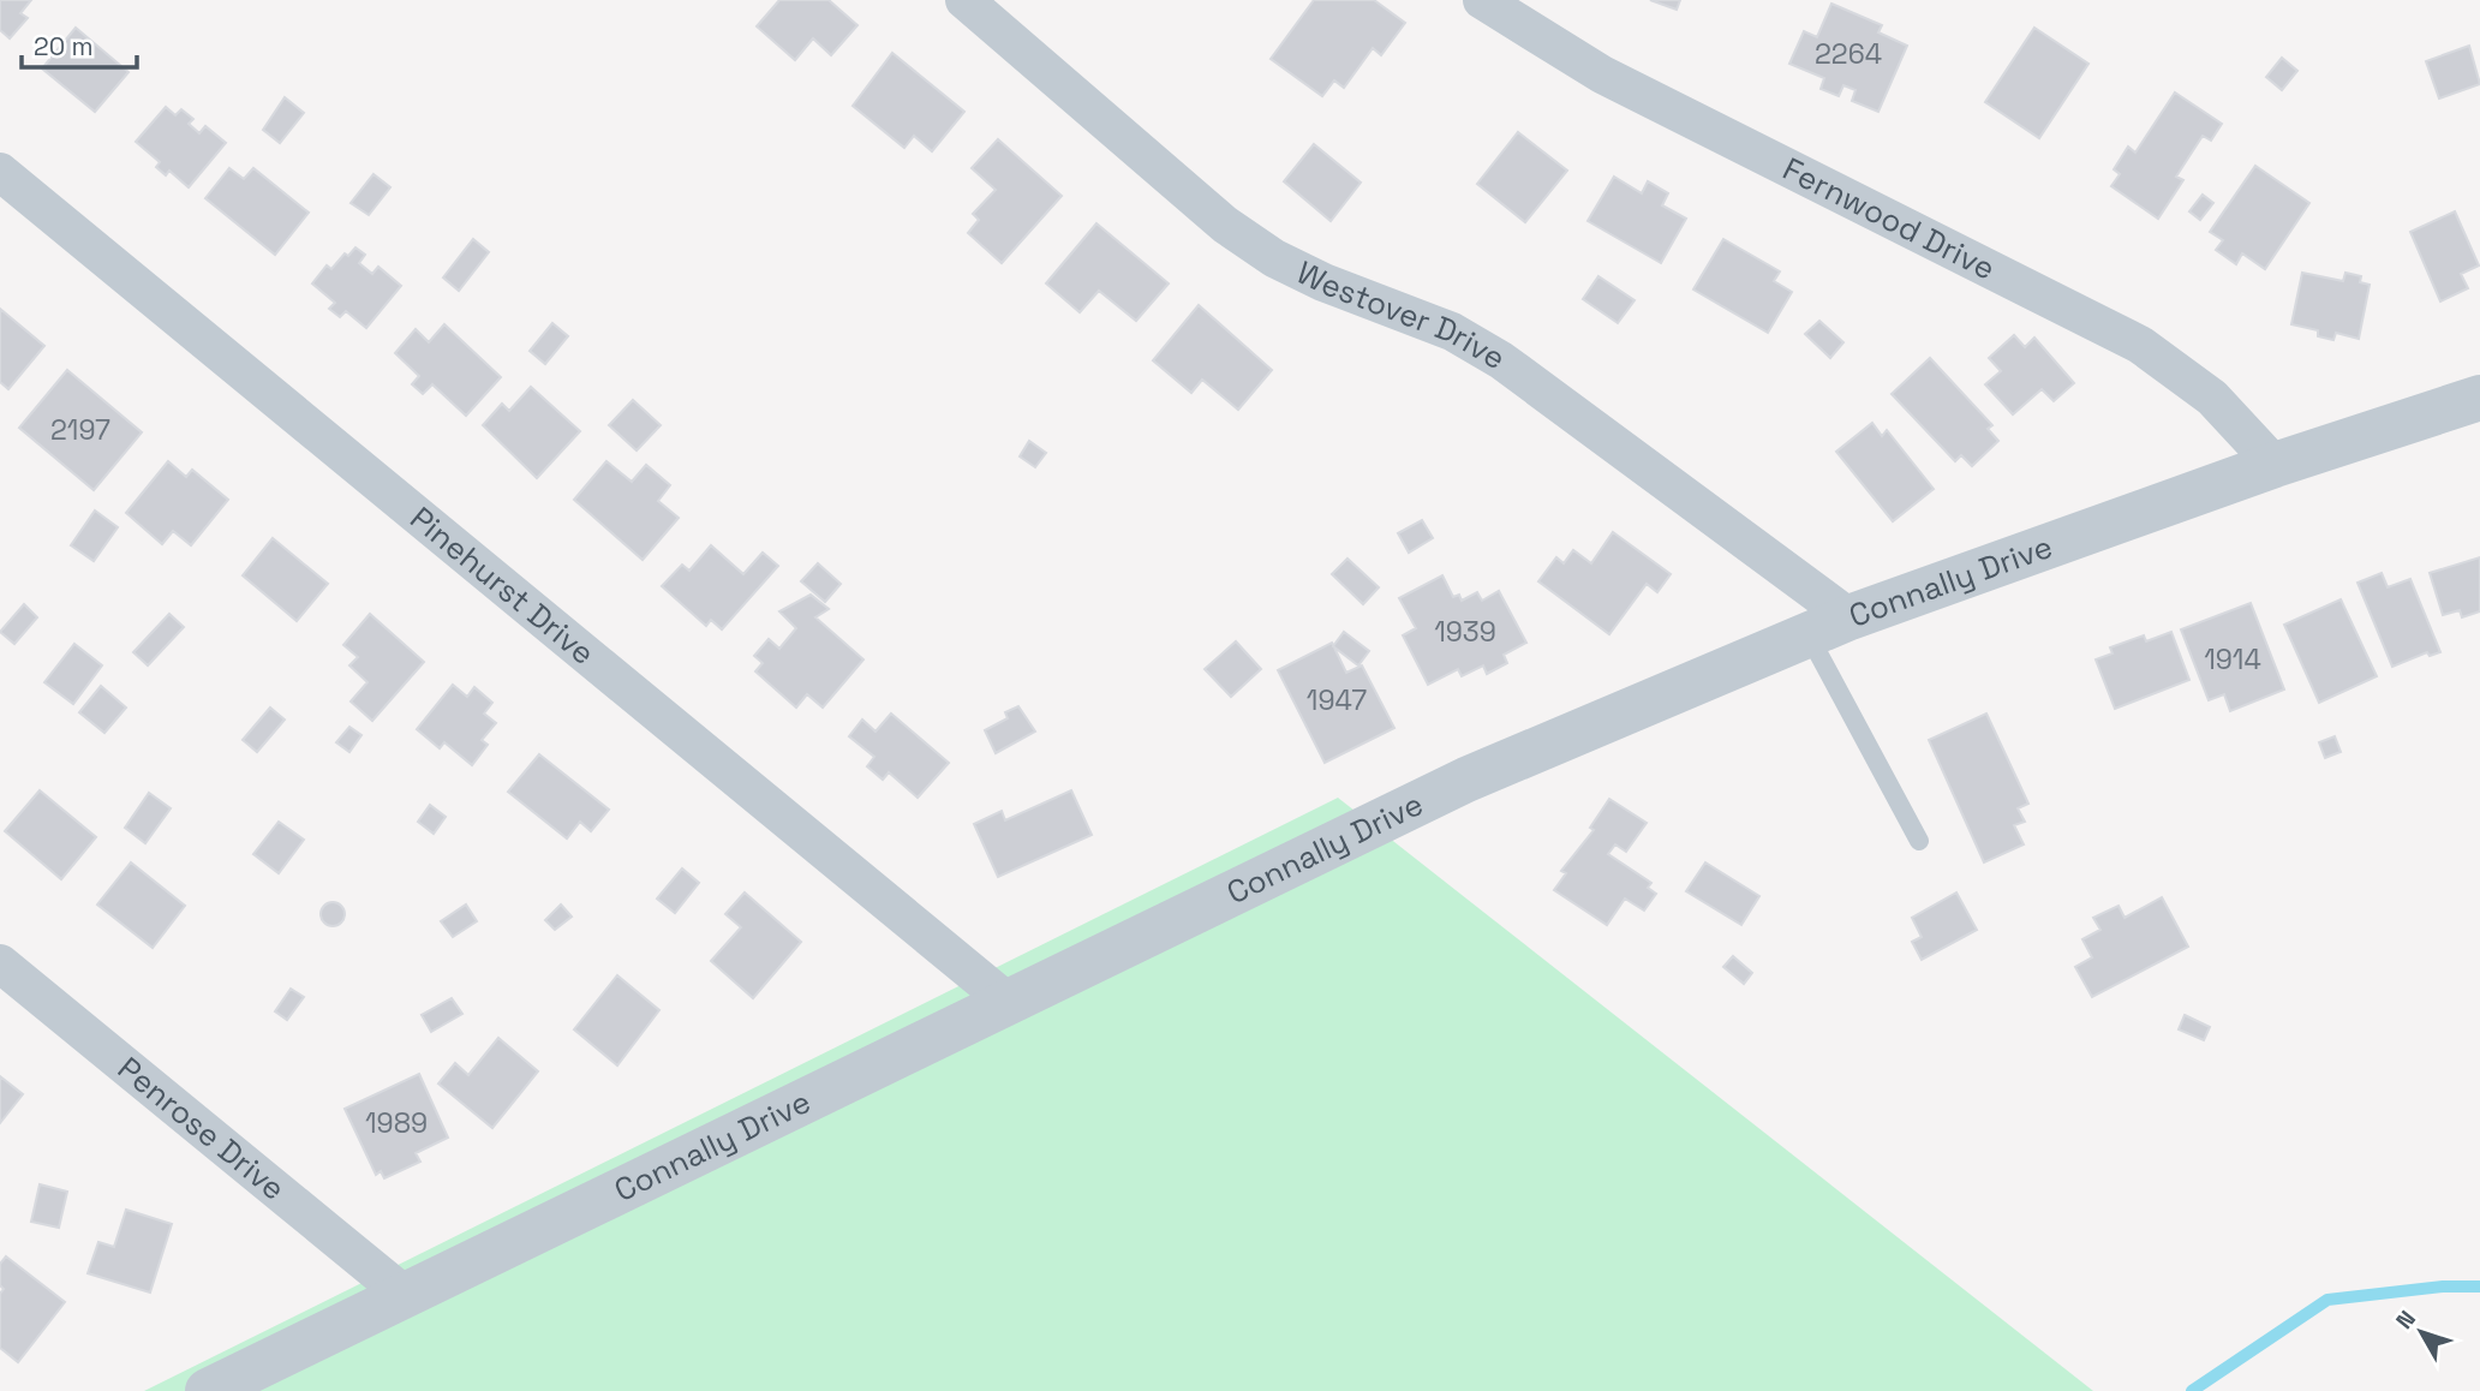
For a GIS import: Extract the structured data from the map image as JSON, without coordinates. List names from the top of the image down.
{
  "streets": {
    "street": [
      "Fernwood Drive",
      "Westover Drive",
      "Connally Drive",
      "Pinehurst Drive",
      "Penrose Drive"
    ]
  },
  "crossings": [
    ["Fernwood Drive", "Connally Drive"],
    ["Westover Drive", "Connally Drive"],
    ["Connally Drive", "Pinehurst Drive"],
    ["Connally Drive", "Penrose Drive"]
  ],
  "house_numbers": [
    "2264",
    "2197",
    "1939",
    "1914",
    "1947",
    "1989"
  ],
  "scale_bar": "20 m",
  "north": "top left"
}
